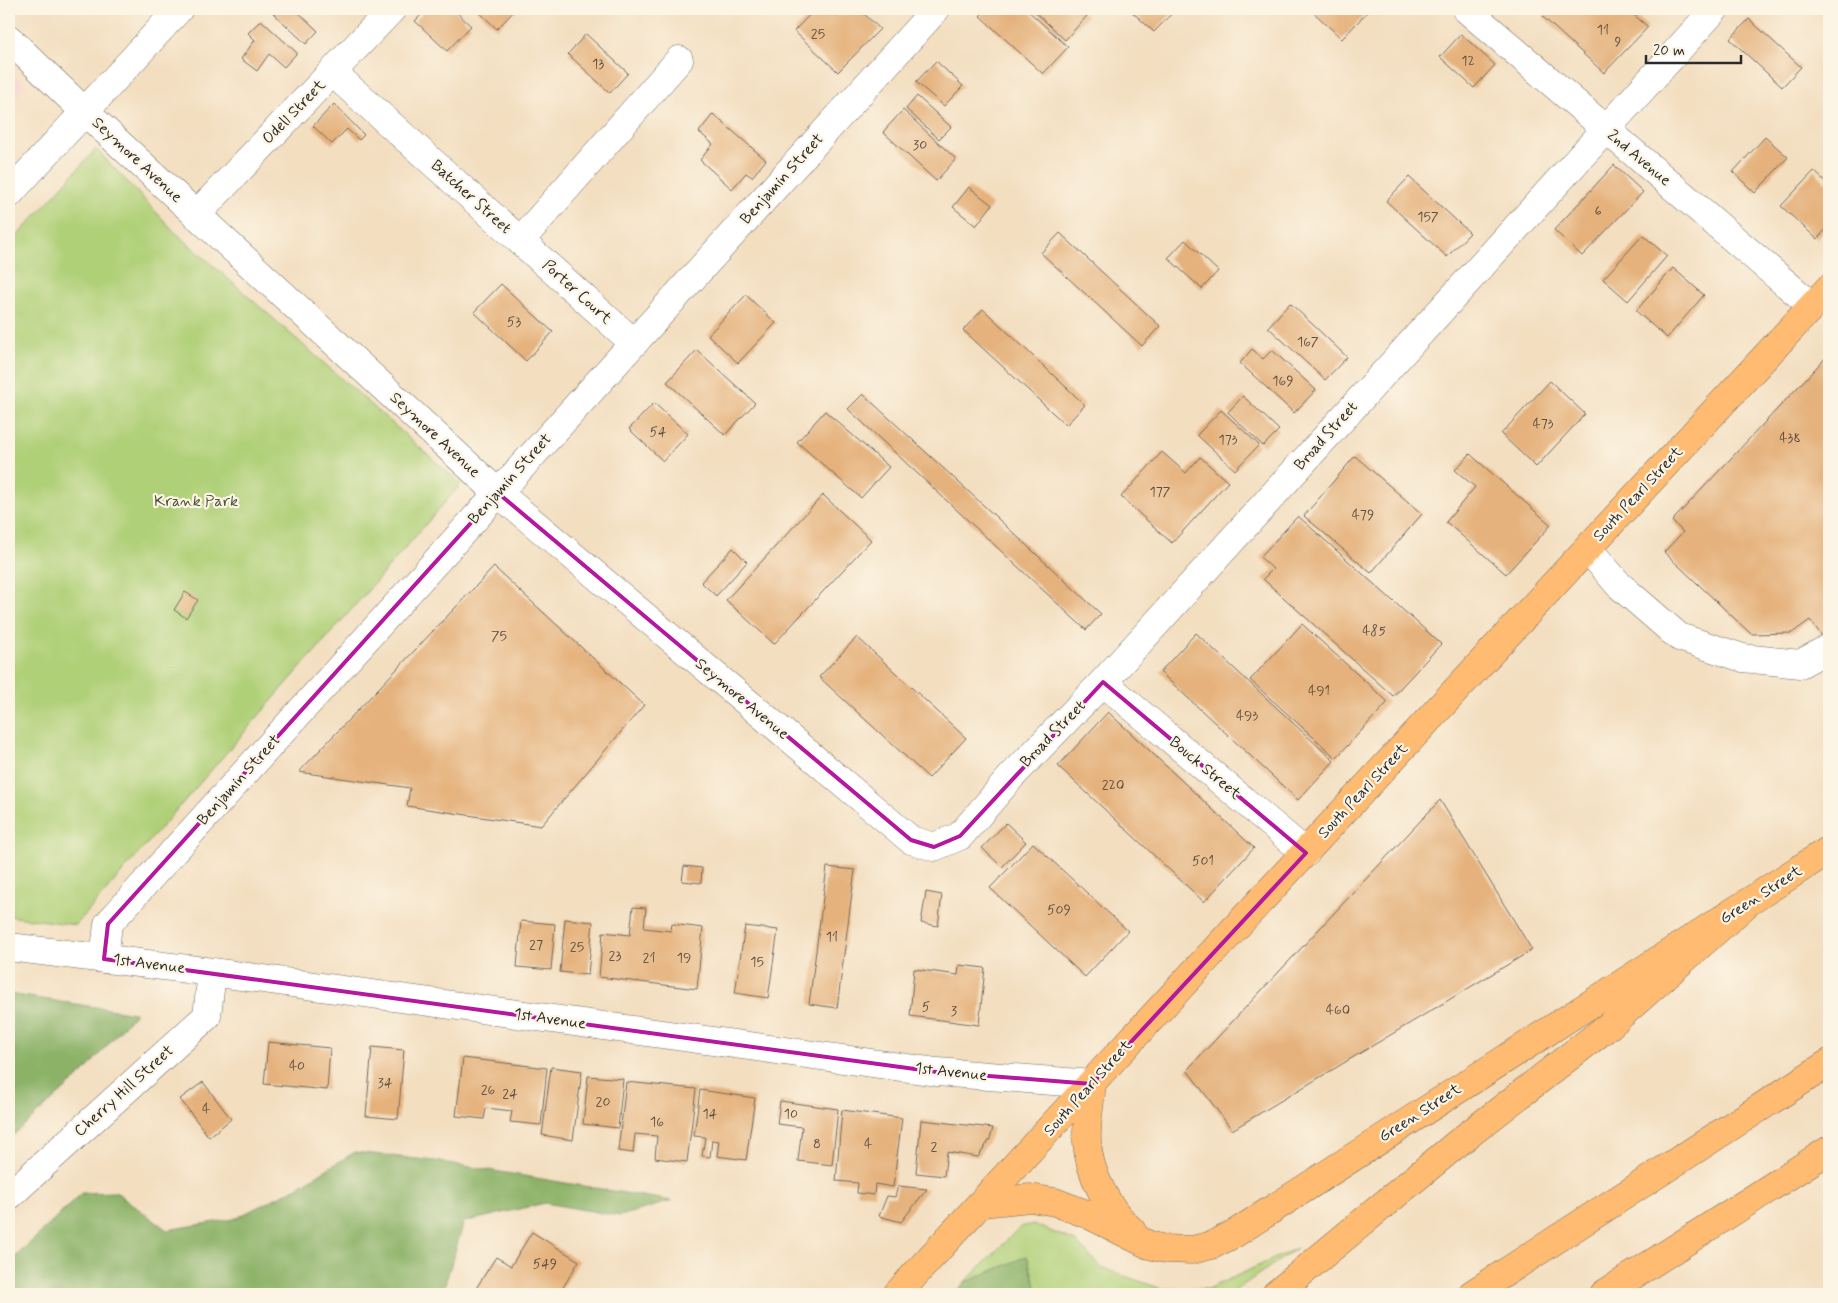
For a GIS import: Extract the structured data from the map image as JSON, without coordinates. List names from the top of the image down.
{
  "streets": {
    "main road": ["South Pearl Street", "Green Street"],
    "street": [
      "Odell Street",
      "2nd Avenue",
      "Seymore Avenue",
      "Benjamin Street",
      "Batcher Street",
      "Porter Court",
      "Broad Street",
      "Bouck Street",
      "1st Avenue",
      "Cherry Hill Street"
    ]
  },
  "crossings": [
    ["Odell Street", "Seymore Avenue"],
    ["Odell Street", "Batcher Street"],
    ["2nd Avenue", "Broad Street"],
    ["2nd Avenue", "South Pearl Street"],
    ["Seymore Avenue", "Benjamin Street"],
    ["Seymore Avenue", "Broad Street"],
    ["Benjamin Street", "Porter Court"],
    ["Benjamin Street", "1st Avenue"],
    ["Batcher Street", "Porter Court"],
    ["Broad Street", "Bouck Street"],
    ["South Pearl Street", "Bouck Street"],
    ["South Pearl Street", "Green Street"],
    ["South Pearl Street", "1st Avenue"],
    ["1st Avenue", "Cherry Hill Street"]
  ],
  "parks": ["Krank Park"],
  "house_numbers": [
    "11",
    "25",
    "9",
    "12",
    "13",
    "30",
    "6",
    "157",
    "53",
    "167",
    "169",
    "473",
    "54",
    "438",
    "173",
    "177",
    "479",
    "485",
    "75",
    "491",
    "493",
    "220",
    "501",
    "509",
    "11",
    "27",
    "25",
    "23",
    "21",
    "19",
    "15",
    "5",
    "460",
    "3",
    "40",
    "34",
    "26",
    "24",
    "20",
    "4",
    "14",
    "10",
    "16",
    "8",
    "4",
    "2",
    "549"
  ],
  "scale_bar": "20 m"
}
